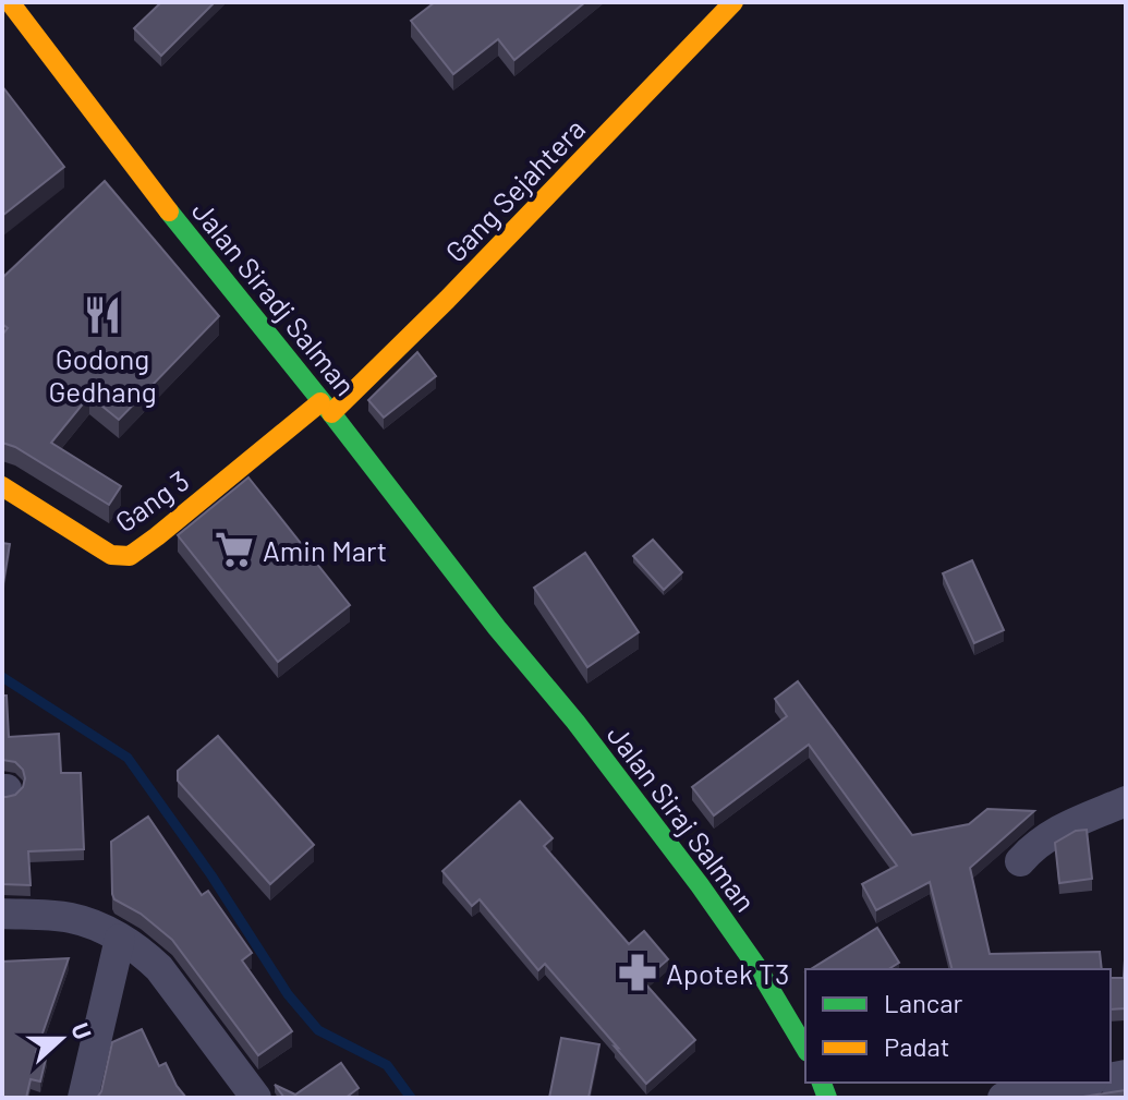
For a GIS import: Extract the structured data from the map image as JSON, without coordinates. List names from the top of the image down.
{
  "streets": {
    "street": [
      "Gang Sejahtera",
      "Jalan Siradj Salman",
      "Gang 3",
      "Jalan Siraj Salman"
    ]
  },
  "crossings": [
    ["Gang Sejahtera", "Jalan Siradj Salman"],
    ["Gang Sejahtera", "Gang 3"],
    ["Jalan Siradj Salman", "Gang 3"],
    ["Jalan Siradj Salman", "Jalan Siraj Salman"]
  ],
  "places": {
    "restaurant": ["Godong Gedhang"],
    "supermarket": ["Amin Mart"],
    "pharmacy": ["Apotek T3"]
  },
  "legend": ["Lancar", "Padat"],
  "north": "right"
}
